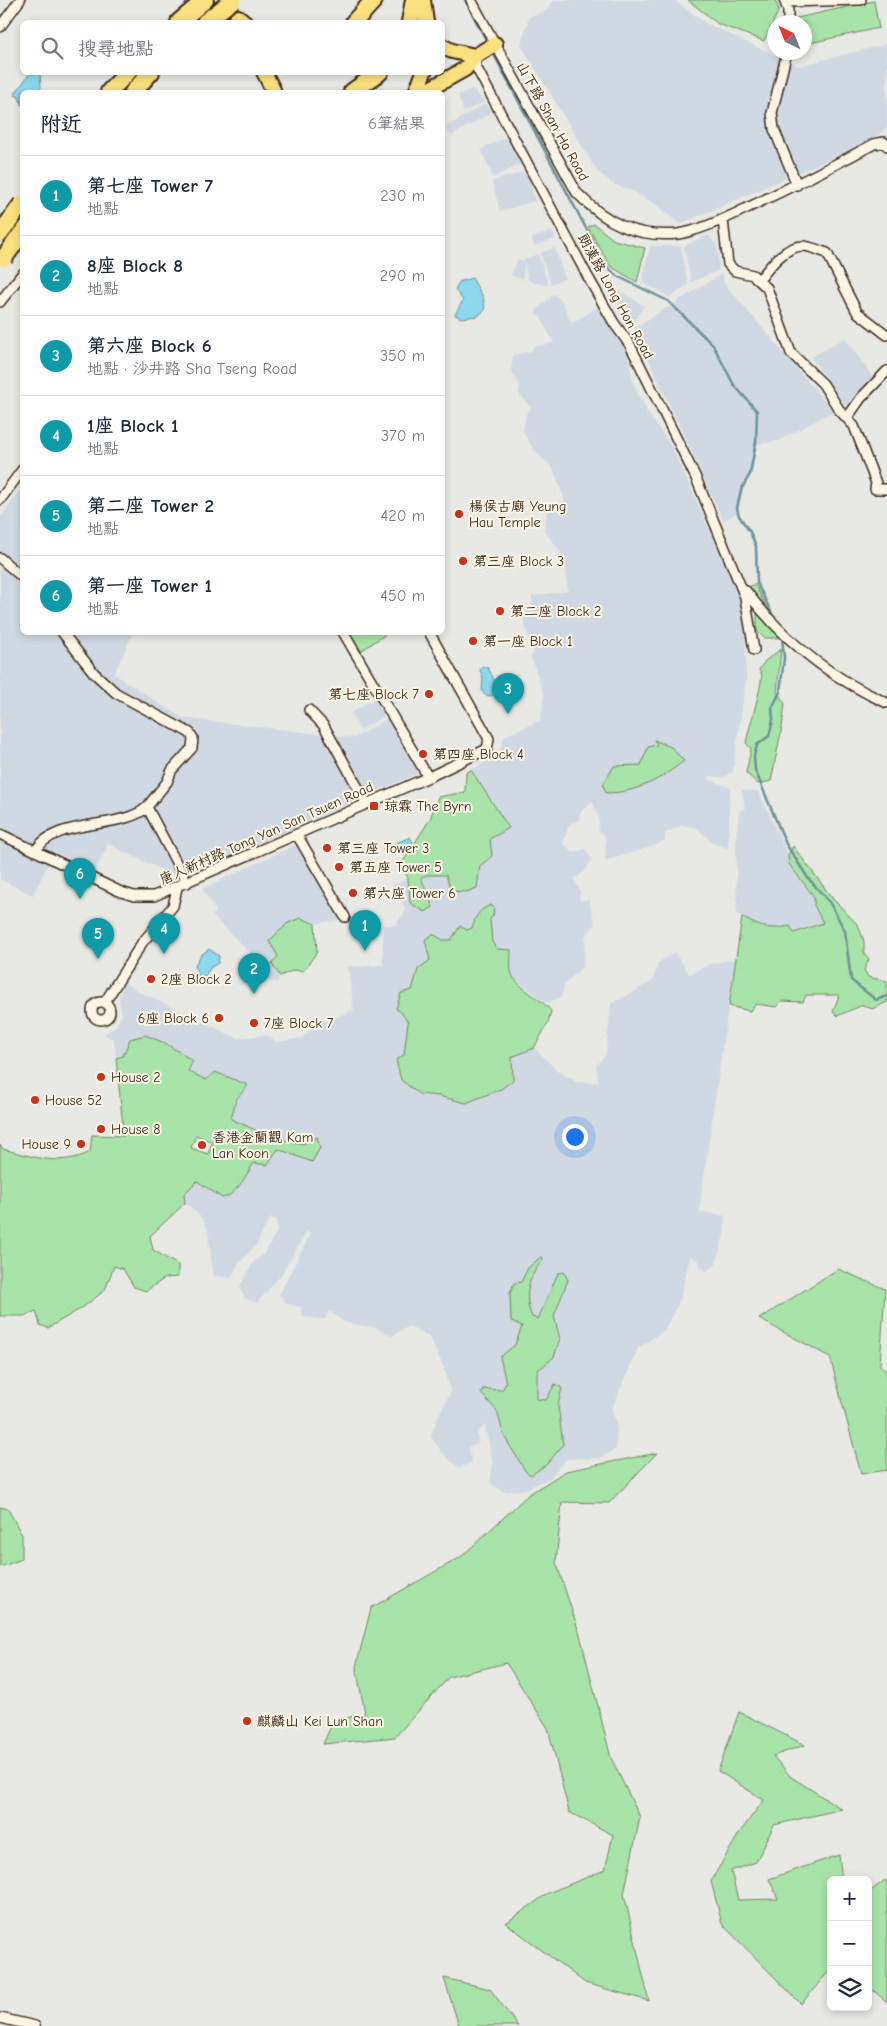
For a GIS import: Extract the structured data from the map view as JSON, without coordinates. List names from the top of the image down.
{
  "streets": {
    "street": ["山下路 Shan Ha Road", "朗漢路 Long Hon Road", "唐人新村路 Tong Yan San Tsuen Road"]
  },
  "crossings": [
    ["山下路 Shan Ha Road", "朗漢路 Long Hon Road"]
  ],
  "places": {
    "other": [
      "楊侯古廟 Yeung Hau Temple",
      "第三座 Block 3",
      "第二座 Block 2",
      "第一座 Block 1",
      "第七座 Block 7",
      "第四座 Block 4",
      "第三座 Tower 3",
      "第五座 Tower 5",
      "第六座 Tower 6",
      "2座 Block 2",
      "6座 Block 6",
      "7座 Block 7",
      "House 2",
      "House 52",
      "House 8",
      "House 9",
      "香港金蘭觀 Kam Lan Koon",
      "麒麟山 Kei Lun Shan"
    ],
    "transit": ["琼霖 The Byrn"]
  },
  "north": "top left",
  "page": {
    "search": "搜尋地點",
    "heading": ["附近", "6筆結果"],
    "list": [
      {
        "mark": "1",
        "name": "第七座 Tower 7",
        "note": "地點",
        "value": "230 m"
      },
      {
        "mark": "2",
        "name": "8座 Block 8",
        "note": "地點",
        "value": "290 m"
      },
      {
        "mark": "3",
        "name": "第六座 Block 6",
        "note": "地點 · 沙井路 Sha Tseng Road",
        "value": "350 m"
      },
      {
        "mark": "4",
        "name": "1座 Block 1",
        "note": "地點",
        "value": "370 m"
      },
      {
        "mark": "5",
        "name": "第二座 Tower 2",
        "note": "地點",
        "value": "420 m"
      },
      {
        "mark": "6",
        "name": "第一座 Tower 1",
        "note": "地點",
        "value": "450 m"
      }
    ],
    "pins": [
      "3",
      "6",
      "1",
      "4",
      "5",
      "2"
    ],
    "map_buttons": ["+", "−"]
  }
}
